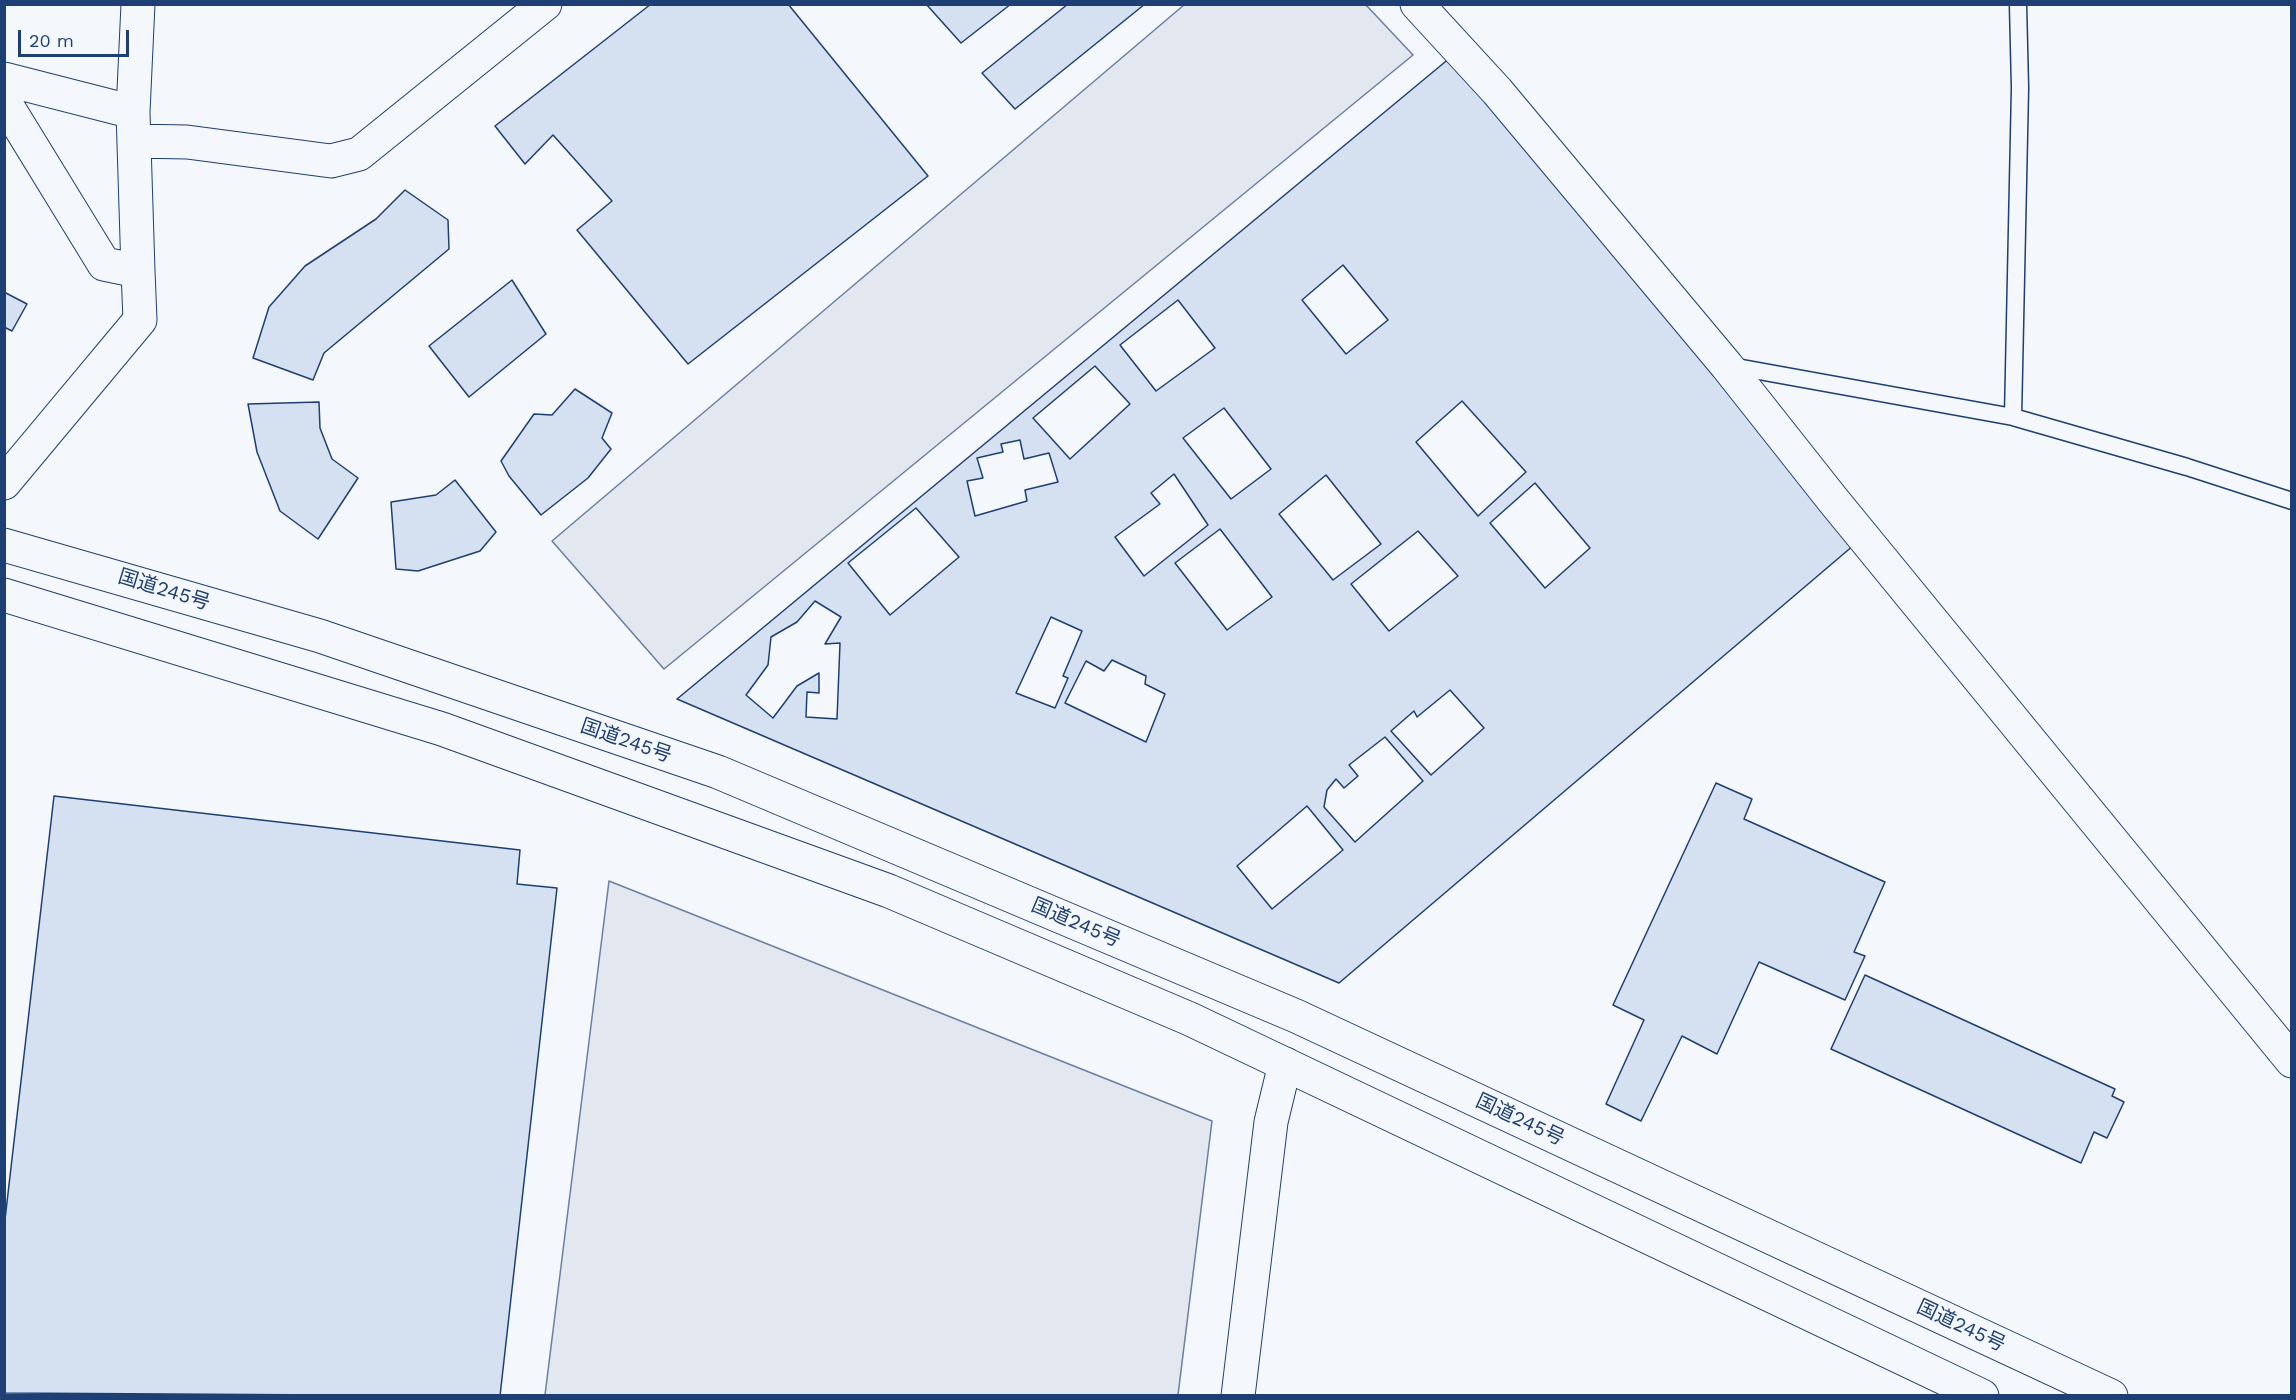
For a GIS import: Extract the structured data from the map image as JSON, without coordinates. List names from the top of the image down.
{
  "streets": {
    "main road": ["国道245号"]
  },
  "scale_bar": "20 m"
}
